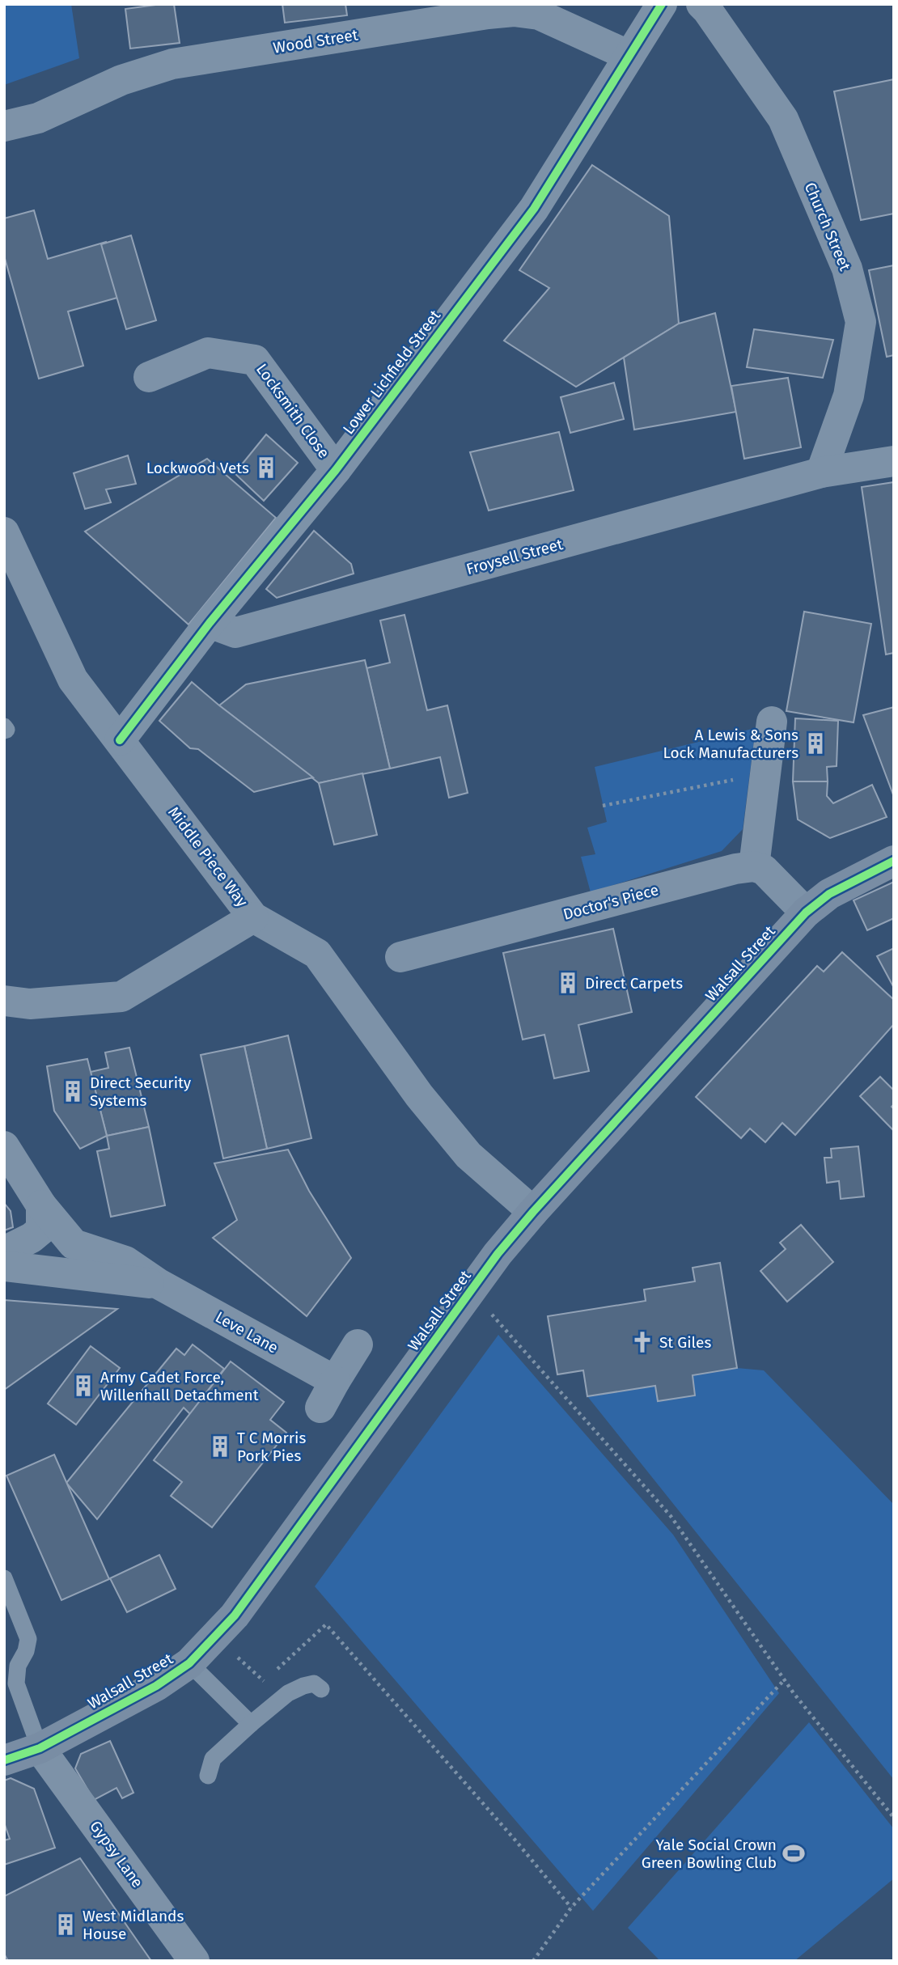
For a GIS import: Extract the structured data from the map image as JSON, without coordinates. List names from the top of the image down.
{
  "streets": {
    "main road": ["Walsall Street"],
    "street": [
      "Wood Street",
      "Church Street",
      "Lower Lichfield Street",
      "Locksmith Close",
      "Froysell Street",
      "Middle Piece Way",
      "Doctor's Piece",
      "Leve Lane",
      "Gypsy Lane"
    ]
  },
  "crossings": [
    ["Wood Street", "Lower Lichfield Street"],
    ["Church Street", "Froysell Street"],
    ["Lower Lichfield Street", "Locksmith Close"],
    ["Lower Lichfield Street", "Froysell Street"],
    ["Lower Lichfield Street", "Middle Piece Way"],
    ["Middle Piece Way", "Walsall Street"],
    ["Walsall Street", "Gypsy Lane"]
  ],
  "places": {
    "building": [
      "Lockwood Vets",
      "A Lewis & Sons Lock Manufacturers",
      "Direct Carpets",
      "Direct Security Systems",
      "Army Cadet Force, Willenhall Detachment",
      "T C Morris Pork Pies",
      "West Midlands House"
    ],
    "church": ["St Giles"],
    "sports": ["Yale Social Crown Green Bowling Club"]
  }
}
